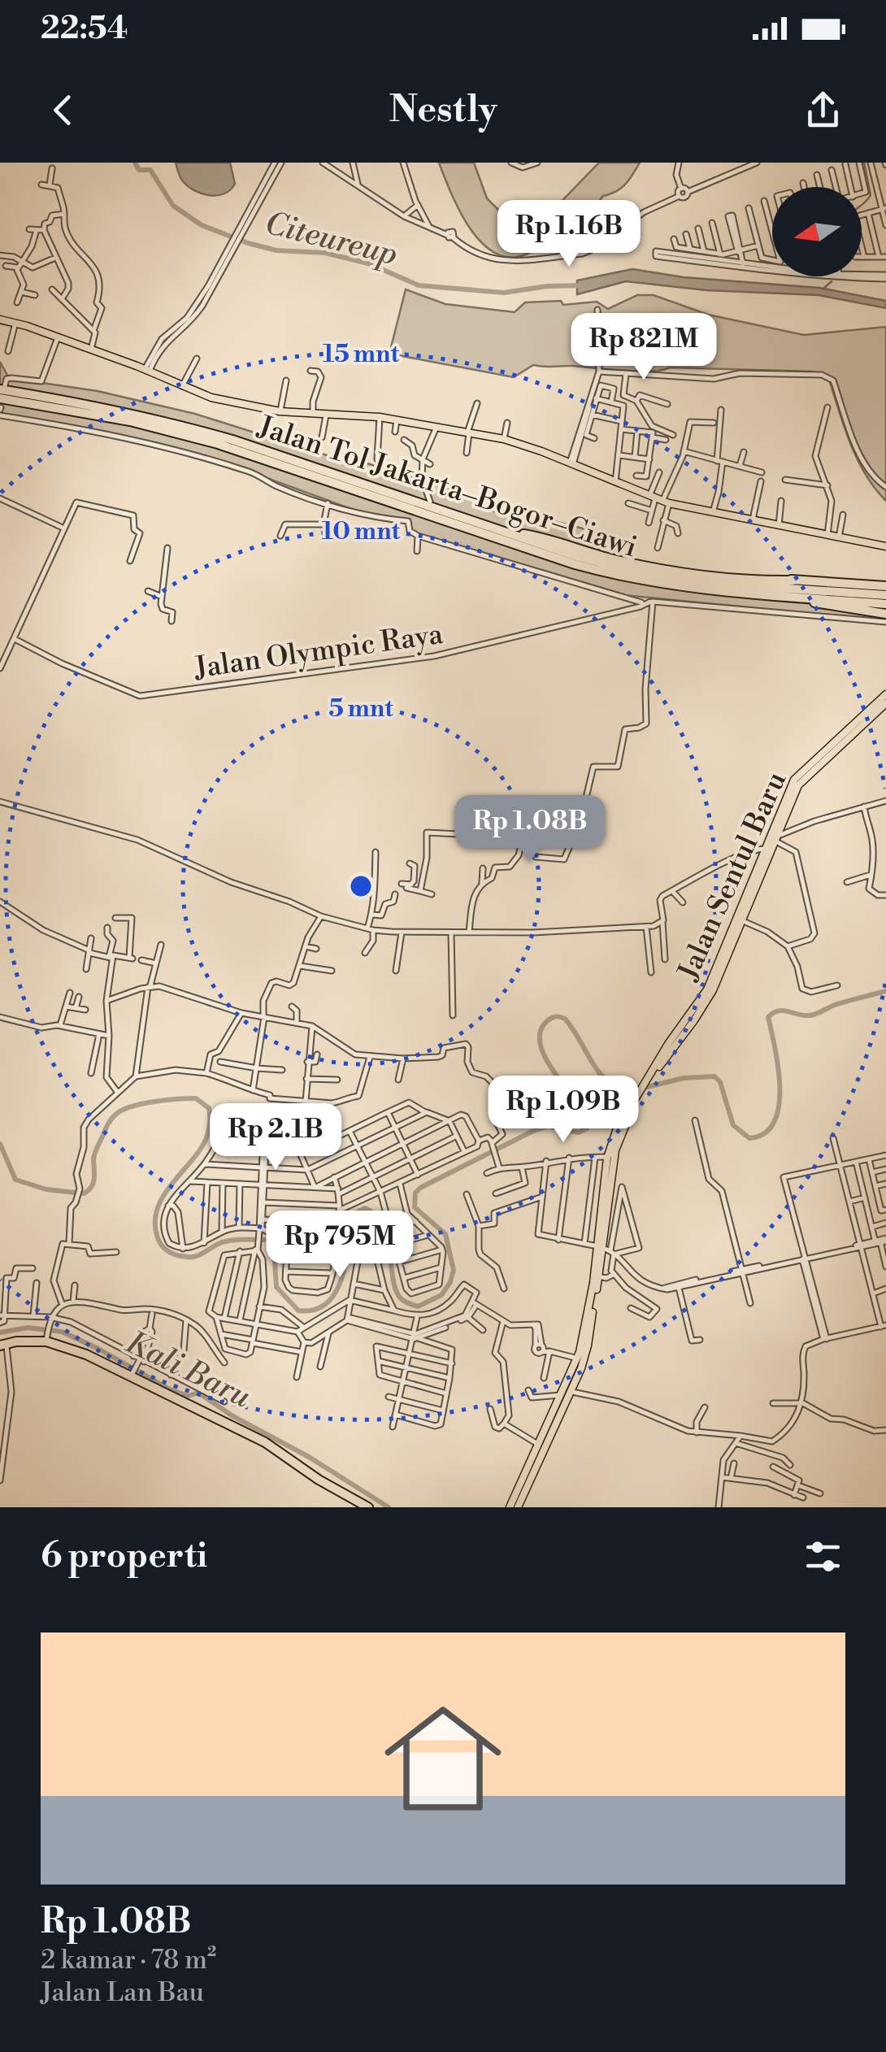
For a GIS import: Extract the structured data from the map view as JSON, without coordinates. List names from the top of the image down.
{
  "streets": {
    "highway": ["Jalan Tol Jakarta–Bogor–Ciawi"],
    "main road": ["Jalan Sentul Baru"],
    "street": ["Jalan Olympic Raya"]
  },
  "water": ["Citeureup", "Kali Baru"],
  "north": "left",
  "page": {
    "status": "22:54",
    "header": "Nestly",
    "price": [
      "Rp 1.16B",
      "Rp 821M",
      "Rp 1.08B",
      "Rp 1.09B",
      "Rp 2.1B",
      "Rp 795M"
    ],
    "heading": "6 properti",
    "list": [
      {
        "name": "Rp 1.08B",
        "note": "2 kamar · 78 m² · Jalan Lan Bau"
      }
    ]
  },
  "rings": ["15 mnt", "10 mnt", "5 mnt"]
}
